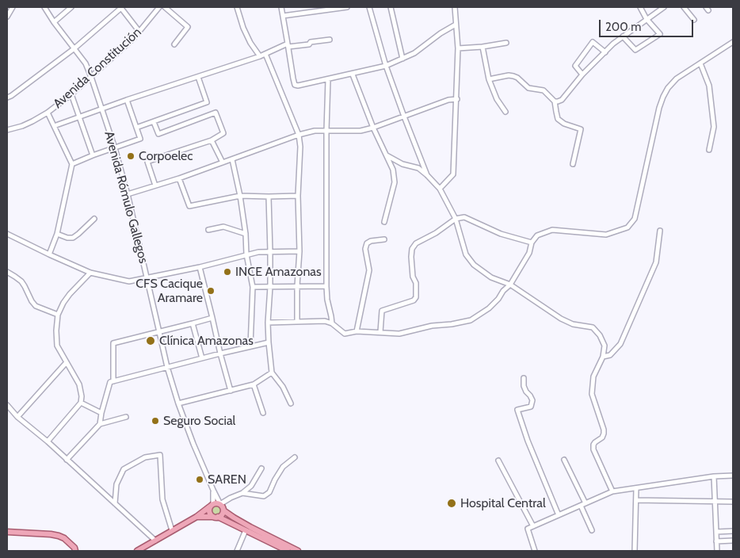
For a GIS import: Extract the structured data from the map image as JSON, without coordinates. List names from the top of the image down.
{
  "streets": {
    "street": ["Avenida Constitución", "Avenida Rómulo Gallegos"]
  },
  "crossings": [
    ["Avenida Constitución", "Avenida Rómulo Gallegos"]
  ],
  "places": [
    "Corpoelec",
    "INCE Amazonas",
    "CFS Cacique Aramare",
    "Clínica Amazonas",
    "Seguro Social",
    "SAREN",
    "Hospital Central"
  ],
  "scale_bar": "200 m"
}
